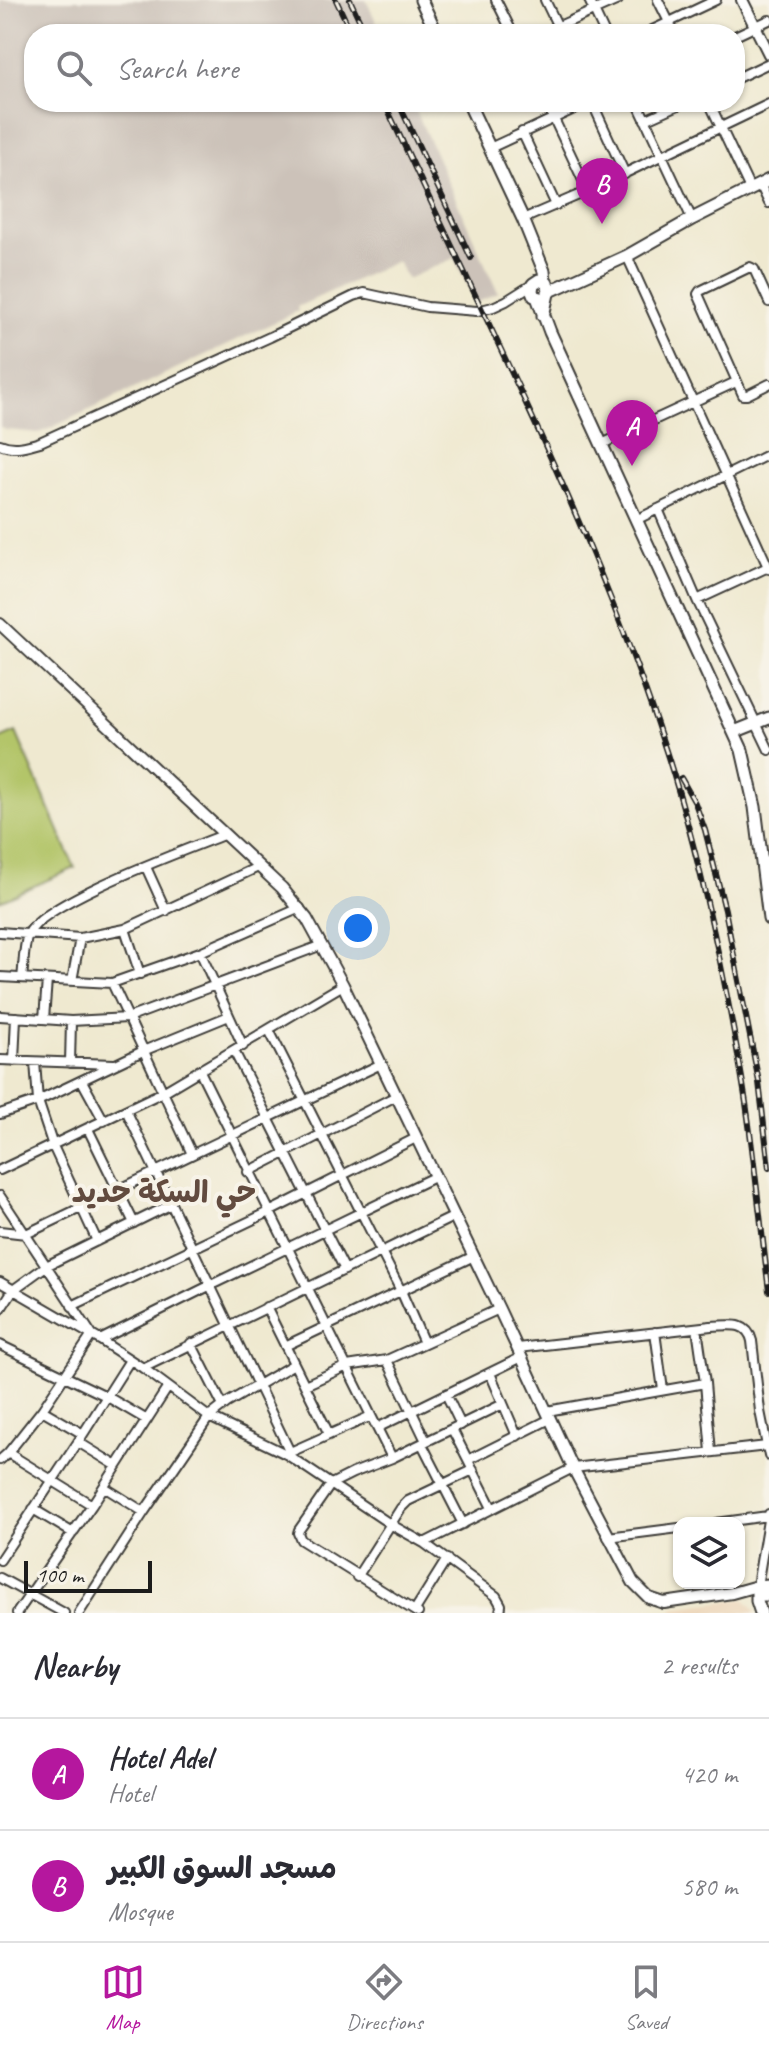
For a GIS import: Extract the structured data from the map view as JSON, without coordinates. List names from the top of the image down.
{
  "districts": ["حي السكة حديد"],
  "scale_bar": "100 m",
  "page": {
    "search": "Search here",
    "pins": ["B", "A"],
    "scale": "100 m",
    "heading": ["Nearby", "2 results"],
    "list": [
      {
        "mark": "A",
        "name": "Hotel Adel",
        "note": "Hotel",
        "value": "420 m"
      },
      {
        "mark": "B",
        "name": "مسجد السوق الكبير",
        "note": "Mosque",
        "value": "580 m"
      }
    ],
    "nav": ["Map", "Directions", "Saved"]
  }
}
